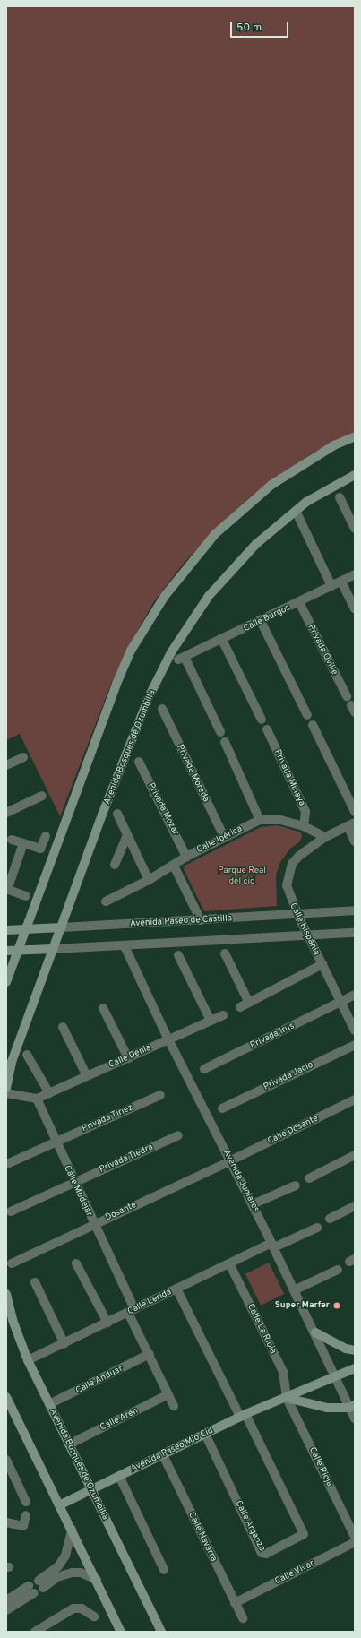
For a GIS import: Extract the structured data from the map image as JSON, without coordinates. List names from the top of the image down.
{
  "streets": {
    "main road": ["Avenida Bosques de Ozumbilla", "Avenida Paseo de Castilla", "Avenida Paseo Mio Cid"],
    "street": [
      "Calle Burgos",
      "Privada Oville",
      "Privada Moreda",
      "Privada Minaya",
      "Privada Mozar",
      "Calle Ibérica",
      "Calle Hispania",
      "Privada Irus",
      "Calle Denia",
      "Privada Jacio",
      "Privada Tiriez",
      "Calle Dosante",
      "Privada Tiedra",
      "Avenida Juglares",
      "Calle Modejar",
      "Dosante",
      "Calle Lerida",
      "Calle La Rioja",
      "Calle Anduar",
      "Calle Aren",
      "Calle Rioja",
      "Calle Arganza",
      "Calle Navarra",
      "Calle Vivar"
    ]
  },
  "crossings": [
    ["Calle Burgos", "Privada Oville"],
    ["Avenida Bosques de Ozumbilla", "Avenida Paseo de Castilla"],
    ["Avenida Bosques de Ozumbilla", "Calle Lerida"],
    ["Avenida Bosques de Ozumbilla", "Calle Anduar"],
    ["Avenida Bosques de Ozumbilla", "Calle Aren"],
    ["Avenida Bosques de Ozumbilla", "Avenida Paseo Mio Cid"],
    ["Privada Moreda", "Calle Ibérica"],
    ["Privada Minaya", "Calle Ibérica"],
    ["Privada Mozar", "Calle Ibérica"],
    ["Calle Ibérica", "Calle Hispania"],
    ["Avenida Paseo de Castilla", "Calle Hispania"],
    ["Calle Hispania", "Privada Irus"],
    ["Calle Denia", "Avenida Juglares"],
    ["Calle Denia", "Calle Modejar"],
    ["Privada Tiriez", "Calle Modejar"],
    ["Calle Dosante", "Avenida Juglares"],
    ["Calle Dosante", "Dosante"],
    ["Privada Tiedra", "Calle Modejar"],
    ["Avenida Juglares", "Dosante"],
    ["Avenida Juglares", "Calle Lerida"],
    ["Avenida Juglares", "Avenida Paseo Mio Cid"],
    ["Calle Modejar", "Dosante"],
    ["Calle Modejar", "Calle Lerida"],
    ["Calle Modejar", "Calle Anduar"],
    ["Calle Modejar", "Calle Aren"],
    ["Calle Lerida", "Calle La Rioja"],
    ["Calle Lerida", "Calle Arganza"],
    ["Calle La Rioja", "Avenida Paseo Mio Cid"],
    ["Calle La Rioja", "Calle Rioja"],
    ["Avenida Paseo Mio Cid", "Calle Rioja"],
    ["Avenida Paseo Mio Cid", "Calle Arganza"],
    ["Avenida Paseo Mio Cid", "Calle Navarra"],
    ["Calle Navarra", "Calle Vivar"]
  ],
  "parks": ["Parque Real del cid"],
  "places": ["Super Marfer"],
  "scale_bar": "50 m"
}
